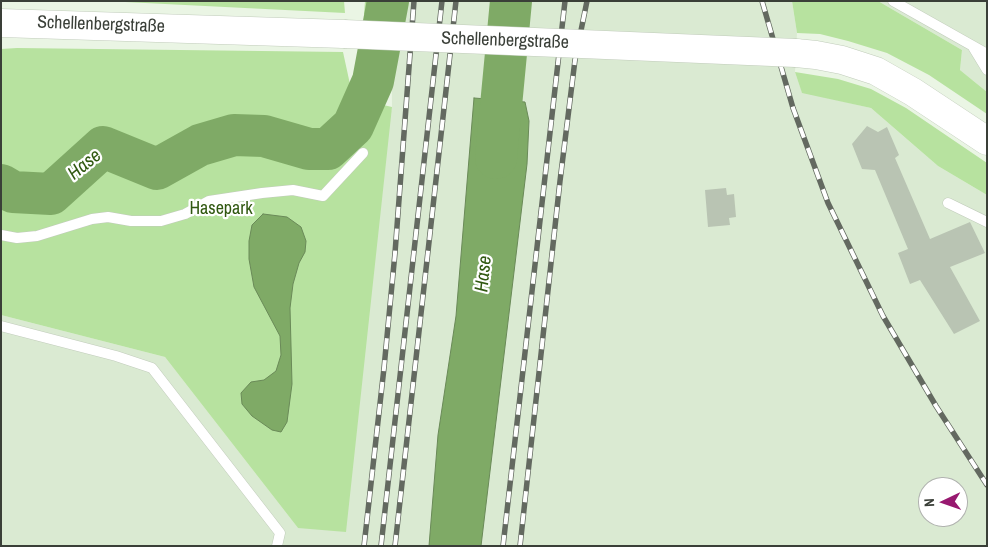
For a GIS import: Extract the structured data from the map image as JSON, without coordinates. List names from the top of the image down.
{
  "streets": {
    "street": ["Schellenbergstraße"]
  },
  "water": ["Hase"],
  "parks": ["Hasepark"],
  "north": "left"
}
